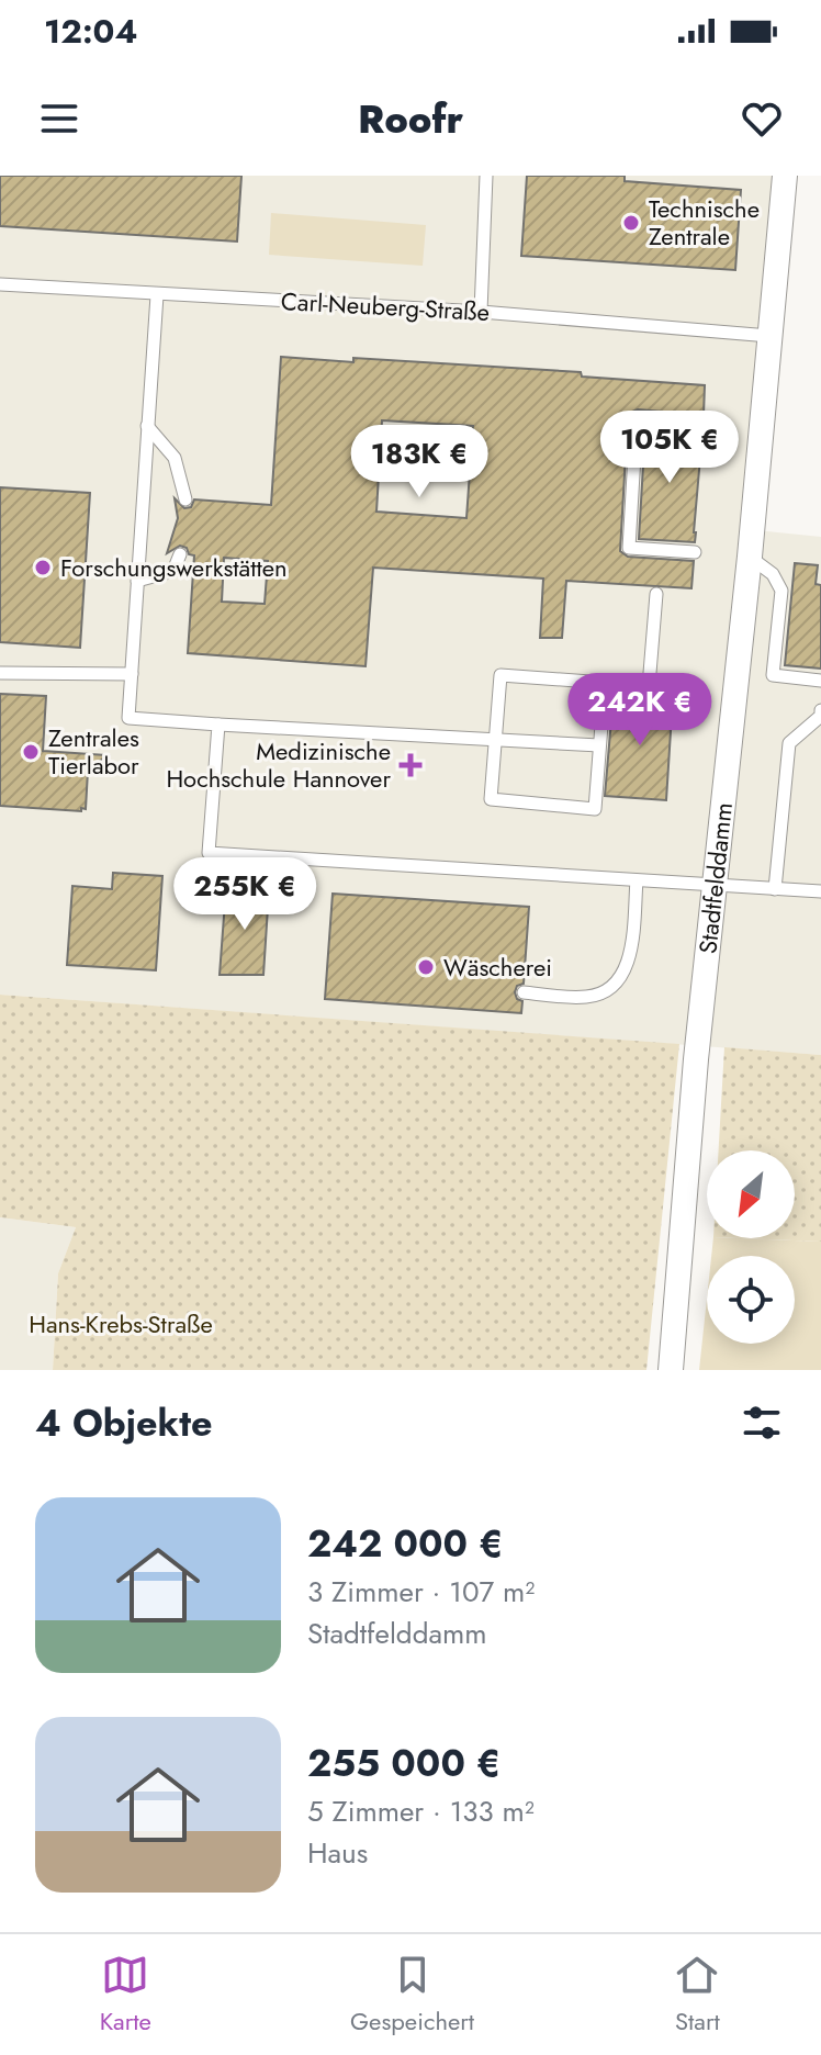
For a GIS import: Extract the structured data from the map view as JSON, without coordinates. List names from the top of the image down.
{
  "streets": {
    "street": ["Stadtfelddamm"],
    "lane": ["Carl-Neuberg-Straße"]
  },
  "crossings": [
    ["Carl-Neuberg-Straße", "Stadtfelddamm"]
  ],
  "parks": ["Hans-Krebs-Straße"],
  "places": {
    "other": [
      "Technische Zentrale",
      "Forschungswerkstätten",
      "Zentrales Tierlabor",
      "Wäscherei"
    ],
    "health": ["Medizinische Hochschule Hannover"]
  },
  "north": "bottom left",
  "page": {
    "status": "12:04",
    "header": "Roofr",
    "price": [
      "105K €",
      "183K €",
      "242K €",
      "255K €"
    ],
    "heading": "4 Objekte",
    "list": [
      {
        "name": "242 000 €",
        "note": "3 Zimmer · 107 m² · Stadtfelddamm"
      },
      {
        "name": "255 000 €",
        "note": "5 Zimmer · 133 m² · Haus"
      }
    ],
    "tabs": ["Karte", "Gespeichert", "Start"]
  }
}
